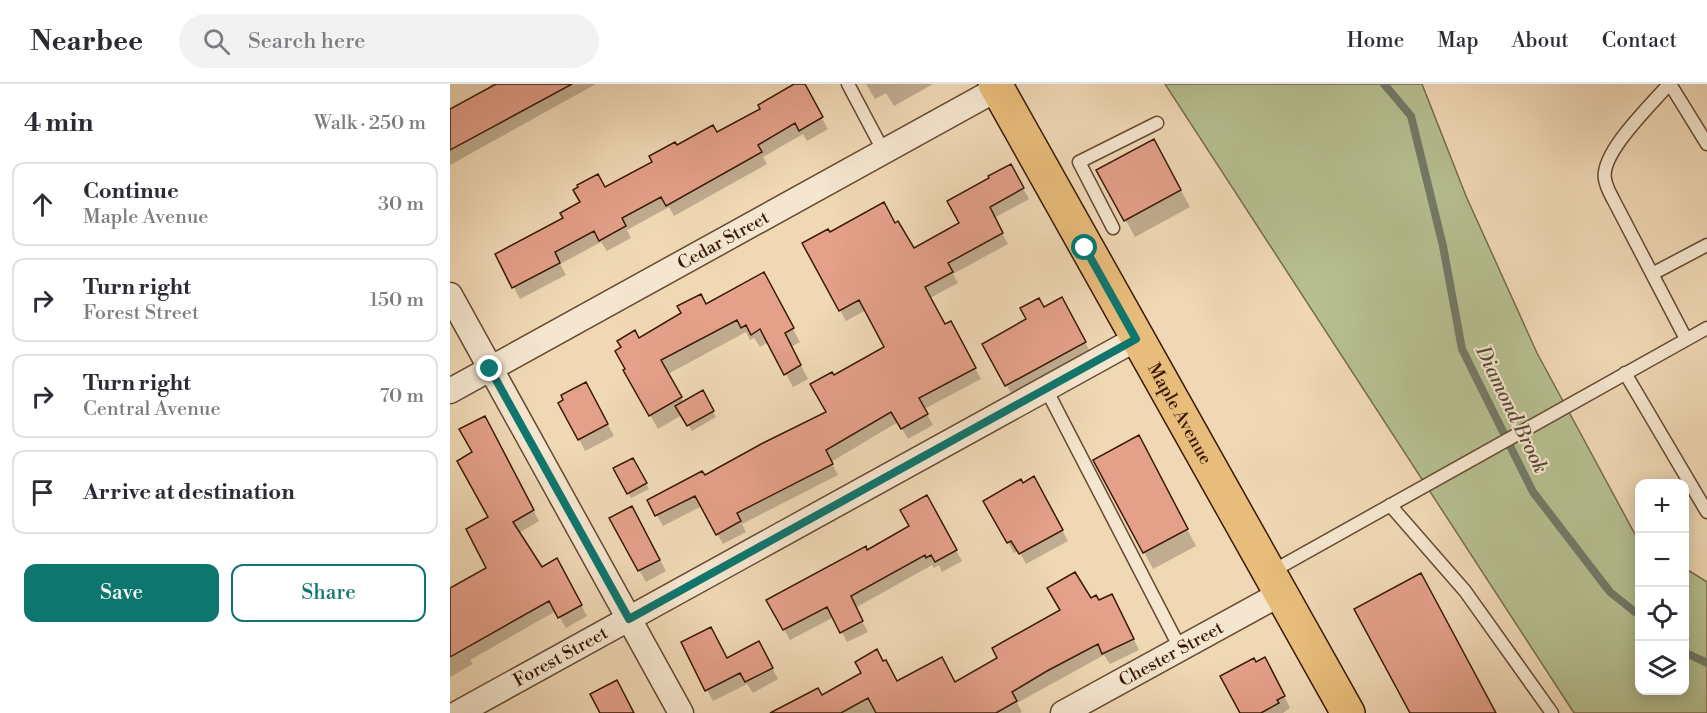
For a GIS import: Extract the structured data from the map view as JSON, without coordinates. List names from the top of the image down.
{
  "streets": {
    "main road": ["Maple Avenue"],
    "street": ["Cedar Street", "Chester Street", "Forest Street"]
  },
  "crossings": [
    ["Cedar Street", "Maple Avenue"],
    ["Maple Avenue", "Chester Street"],
    ["Maple Avenue", "Forest Street"]
  ],
  "water": ["Diamond Brook"],
  "page": {
    "header": "Nearbee",
    "search": "Search here",
    "nav": [
      "Home",
      "Map",
      "About",
      "Contact"
    ],
    "heading": ["4 min", "Walk · 250 m"],
    "list": [
      ["Continue", "Maple Avenue", "30 m"],
      ["Turn right", "Forest Street", "150 m"],
      ["Turn right", "Central Avenue", "70 m"],
      "Arrive at destination"
    ],
    "map_buttons": ["+", "−"],
    "buttons": ["Save", "Share"]
  }
}
